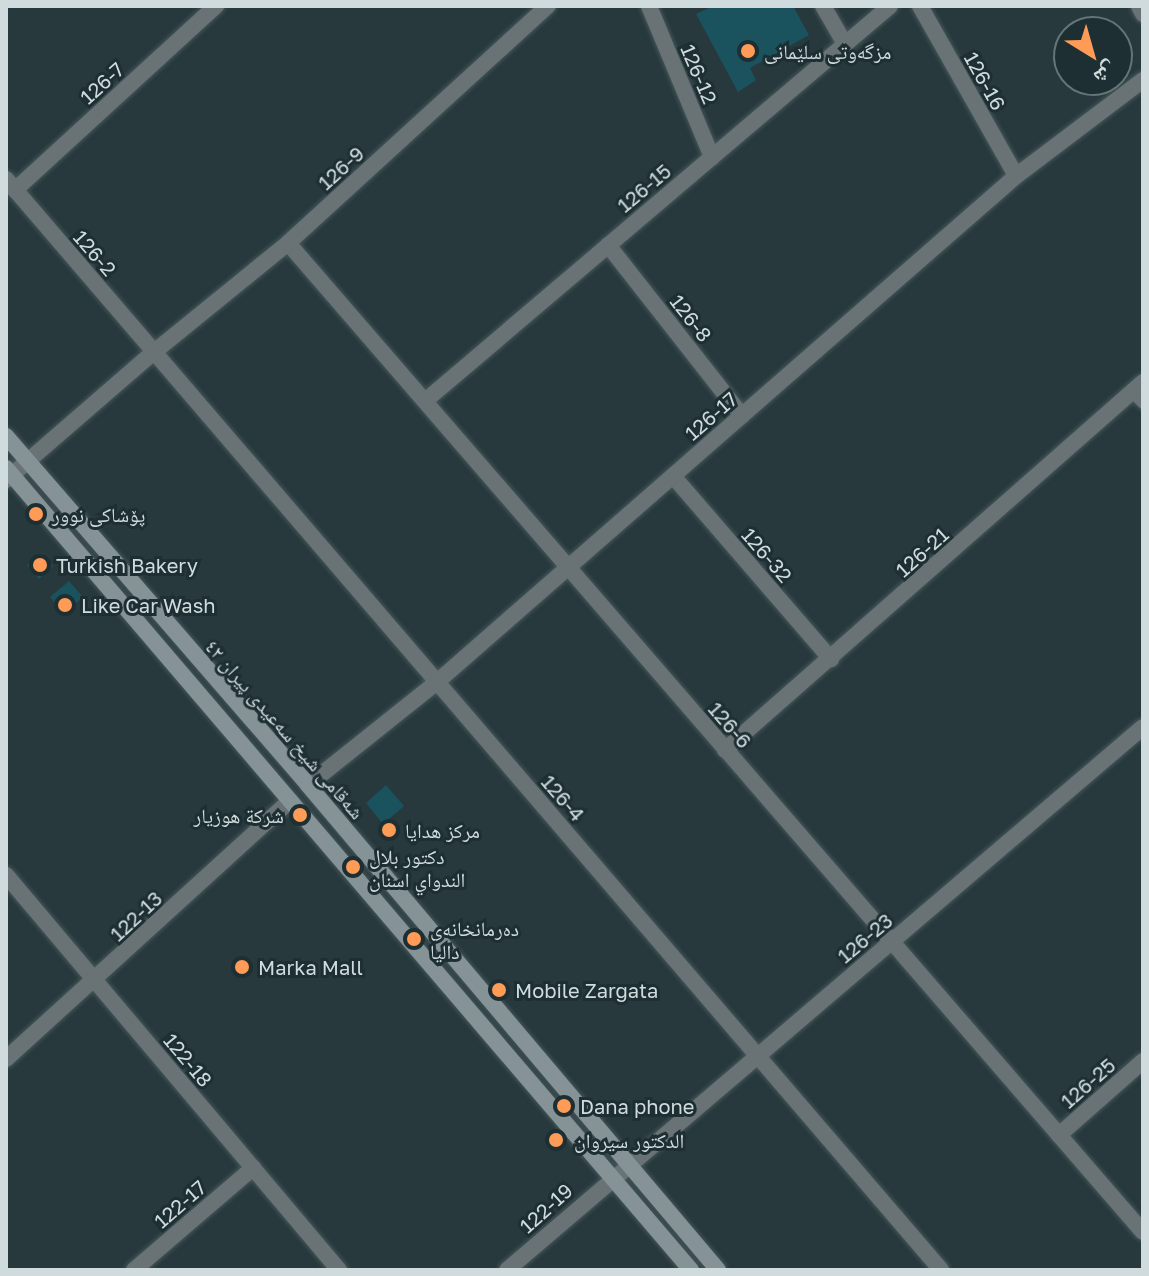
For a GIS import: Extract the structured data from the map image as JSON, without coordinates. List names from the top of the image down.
{
  "streets": {
    "main road": ["شەقامی شیخ سەعیدی پیران ٤٢"],
    "street": [
      "126-12",
      "126-16",
      "126-7",
      "126-9",
      "126-15",
      "126-2",
      "126-8",
      "126-17",
      "126-21",
      "126-32",
      "126-6",
      "126-4",
      "122-13",
      "126-23",
      "122-18",
      "126-25",
      "122-17",
      "122-19"
    ]
  },
  "crossings": [
    ["126-12", "126-15"],
    ["126-16", "126-17"],
    ["126-7", "126-2"],
    ["126-9", "126-2"],
    ["126-9", "126-6"],
    ["126-9", "شەقامی شیخ سەعیدی پیران ٤٢"],
    ["126-9", "126-4"],
    ["126-15", "126-8"],
    ["126-15", "126-6"],
    ["126-2", "126-4"],
    ["126-8", "126-17"],
    ["126-17", "126-32"],
    ["126-17", "126-6"],
    ["126-17", "شەقامی شیخ سەعیدی پیران ٤٢"],
    ["126-17", "126-4"],
    ["126-21", "126-32"],
    ["126-21", "126-6"],
    ["126-6", "126-23"],
    ["126-6", "126-25"],
    ["شەقامی شیخ سەعیدی پیران ٤٢", "122-13"],
    ["شەقامی شیخ سەعیدی پیران ٤٢", "126-23"],
    ["شەقامی شیخ سەعیدی پیران ٤٢", "122-19"],
    ["126-4", "126-23"],
    ["122-13", "122-18"],
    ["126-23", "122-19"],
    ["122-18", "122-17"]
  ],
  "places": [
    "مزگەوتی سلێمانی",
    "پۆشاکی نوور",
    "Turkish Bakery",
    "Like Car Wash",
    "شرکة هوزیار",
    "مركز هدايا",
    "دكتور بلال الندواي اسنان",
    "دەرمانخانەی دالیا",
    "Marka Mall",
    "Mobile Zargata",
    "Dana phone",
    "الدكتور سيروان"
  ],
  "north": "bottom right"
}
